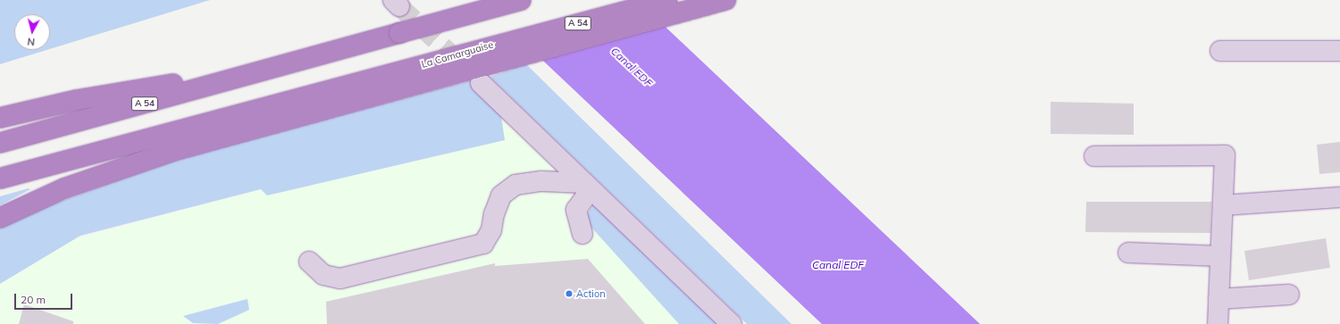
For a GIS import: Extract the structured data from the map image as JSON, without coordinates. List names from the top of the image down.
{
  "streets": {
    "highway": ["A 54", "La Camarguaise"]
  },
  "water": ["Canal EDF"],
  "places": ["Action"],
  "scale_bar": "20 m",
  "north": "bottom"
}
